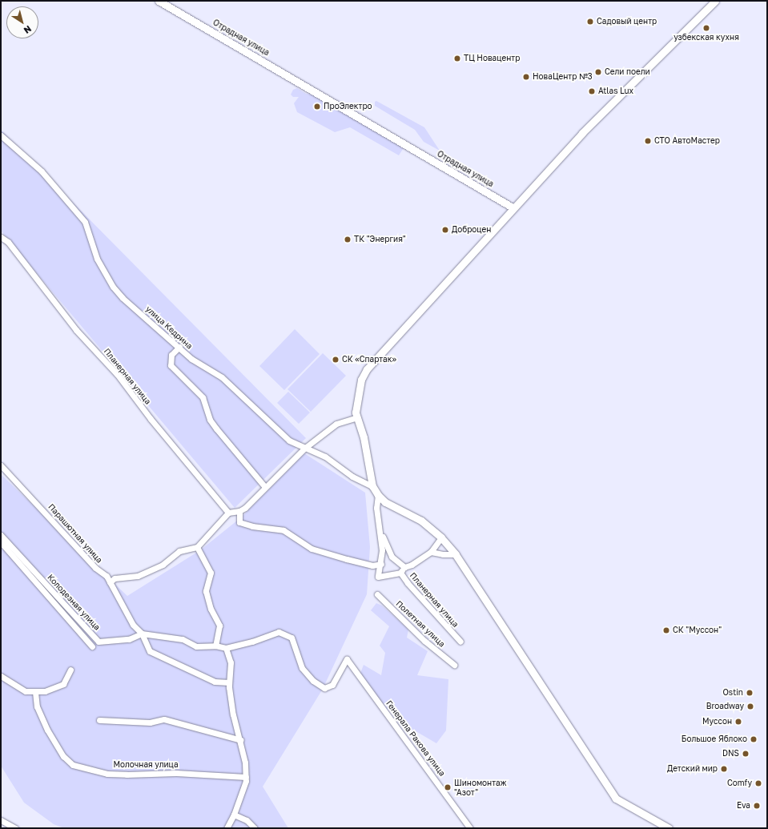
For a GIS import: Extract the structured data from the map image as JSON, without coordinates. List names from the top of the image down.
{
  "streets": {
    "street": [
      "Отрадная улица",
      "улица Кедрина",
      "Планерная улица",
      "Парашютная улица",
      "Колодезная улица",
      "Полетная улица",
      "Генерала Ракова улица",
      "Молочная улица"
    ]
  },
  "crossings": [
    ["Парашютная улица", "Колодезная улица"],
    ["Колодезная улица", "Генерала Ракова улица"]
  ],
  "places": [
    "Садовый центр",
    "узбекская кухня",
    "ТЦ Новацентр",
    "Сели поели",
    "НоваЦентр №3",
    "Atlas Lux",
    "ПроЭлектро",
    "СТО АвтоМастер",
    "Доброцен",
    "ТК \"Энергия\"",
    "СК «Спартак»",
    "СК \"Муссон\"",
    "Ostin",
    "Broadway",
    "Муссон",
    "Большое Яблоко",
    "DNS",
    "Детский мир",
    "Comfy",
    "Шиномонтаж \"Азот\"",
    "Eva"
  ],
  "north": "bottom right"
}
